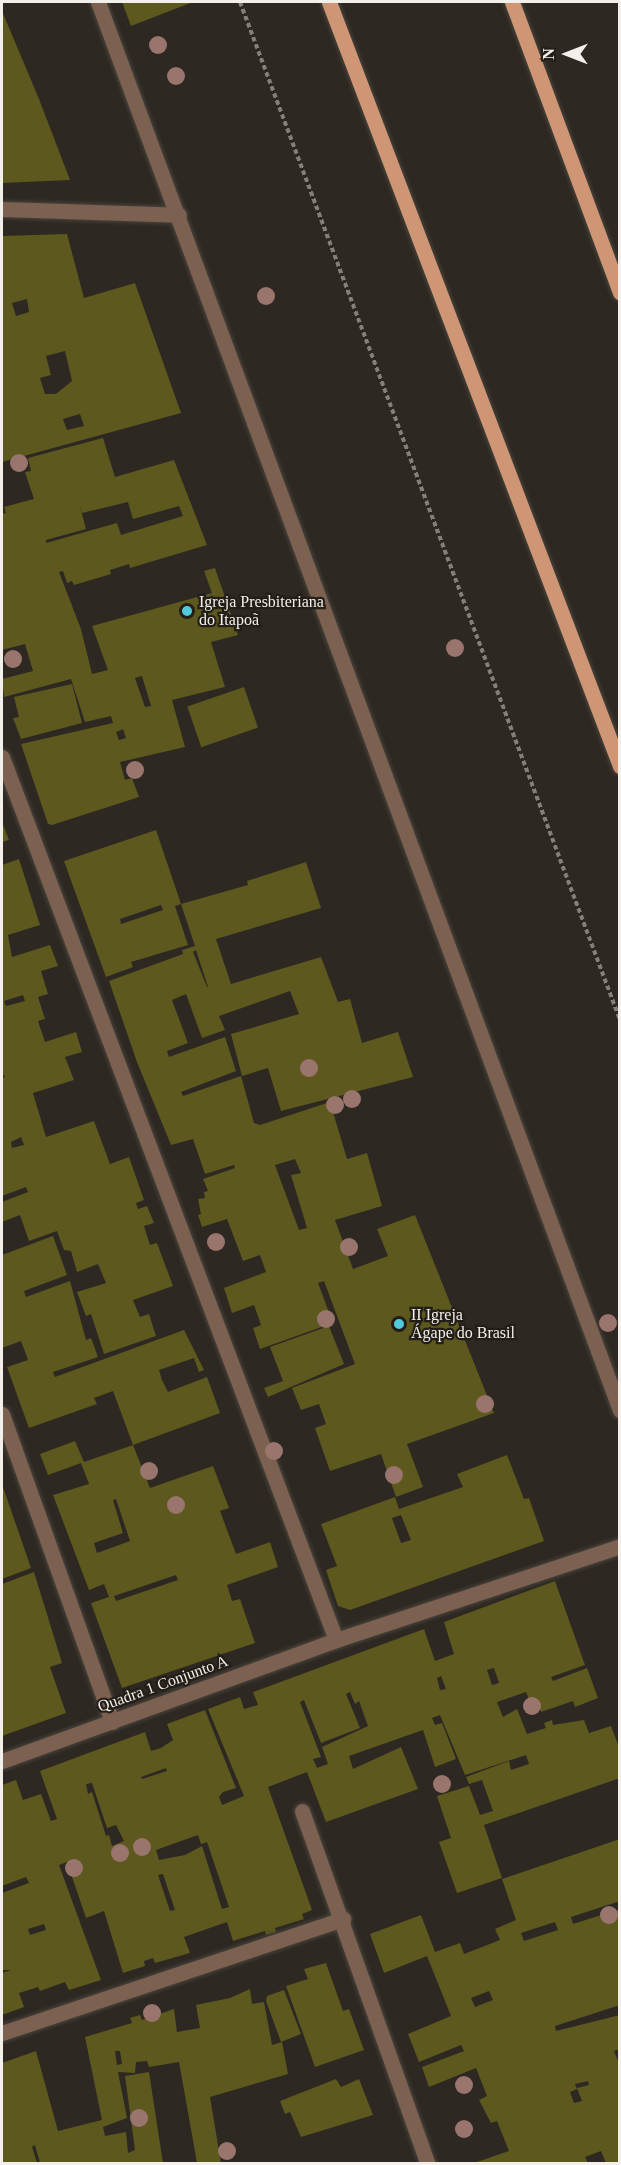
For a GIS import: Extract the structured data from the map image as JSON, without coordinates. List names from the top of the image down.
{
  "streets": {
    "street": ["Quadra 1 Conjunto A"]
  },
  "places": ["Igreja Presbiteriana do Itapoã", "II Igreja Ágape do Brasil"],
  "north": "left"
}
